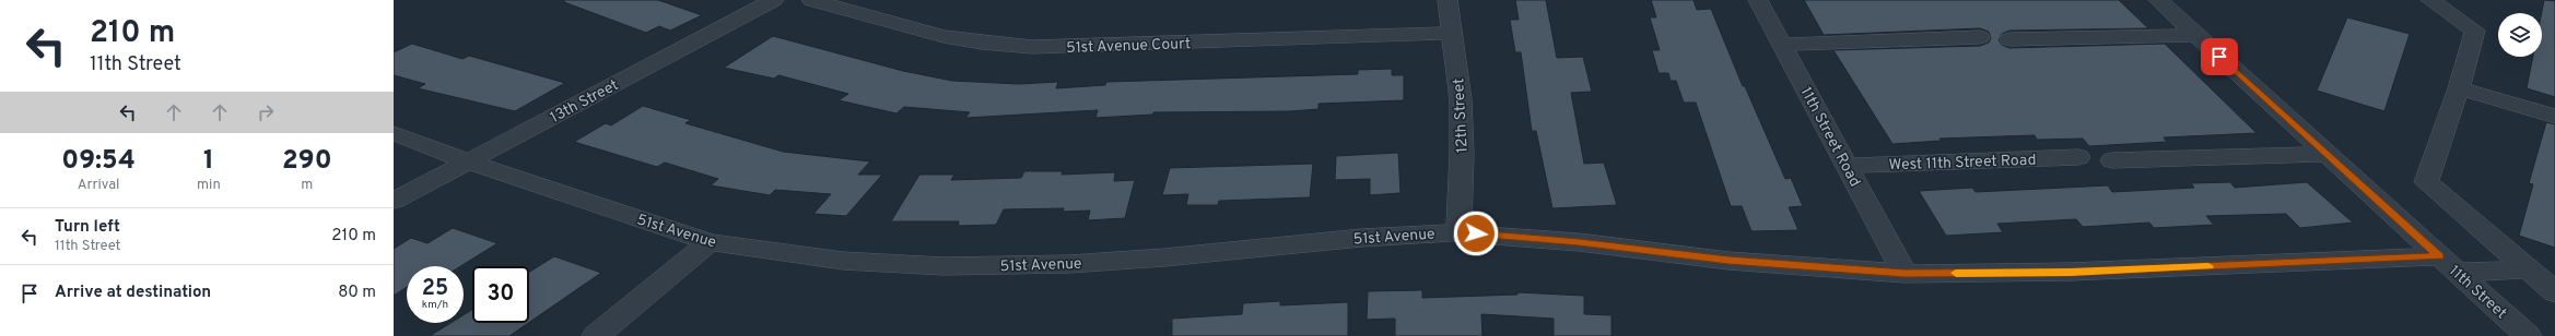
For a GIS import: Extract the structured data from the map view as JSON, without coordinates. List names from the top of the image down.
{
  "streets": {
    "street": [
      "51st Avenue Court",
      "13th Street",
      "12th Street",
      "11th Street Road",
      "West 11th Street Road",
      "51st Avenue",
      "11th Street"
    ]
  },
  "crossings": [
    ["51st Avenue Court", "12th Street"],
    ["13th Street", "51st Avenue"],
    ["12th Street", "51st Avenue"],
    ["11th Street Road", "West 11th Street Road"],
    ["11th Street Road", "51st Avenue"],
    ["51st Avenue", "11th Street"]
  ],
  "page": {
    "turn": ["210 m", "11th Street"],
    "eta": [
      "09:54",
      "Arrival",
      "1",
      "min",
      "290",
      "m"
    ],
    "list": [
      {
        "name": "Turn left",
        "note": "11th Street",
        "value": "210 m"
      },
      {
        "name": "Arrive at destination",
        "value": "80 m"
      }
    ],
    "speed": "25 km/h",
    "limit": "30"
  }
}
